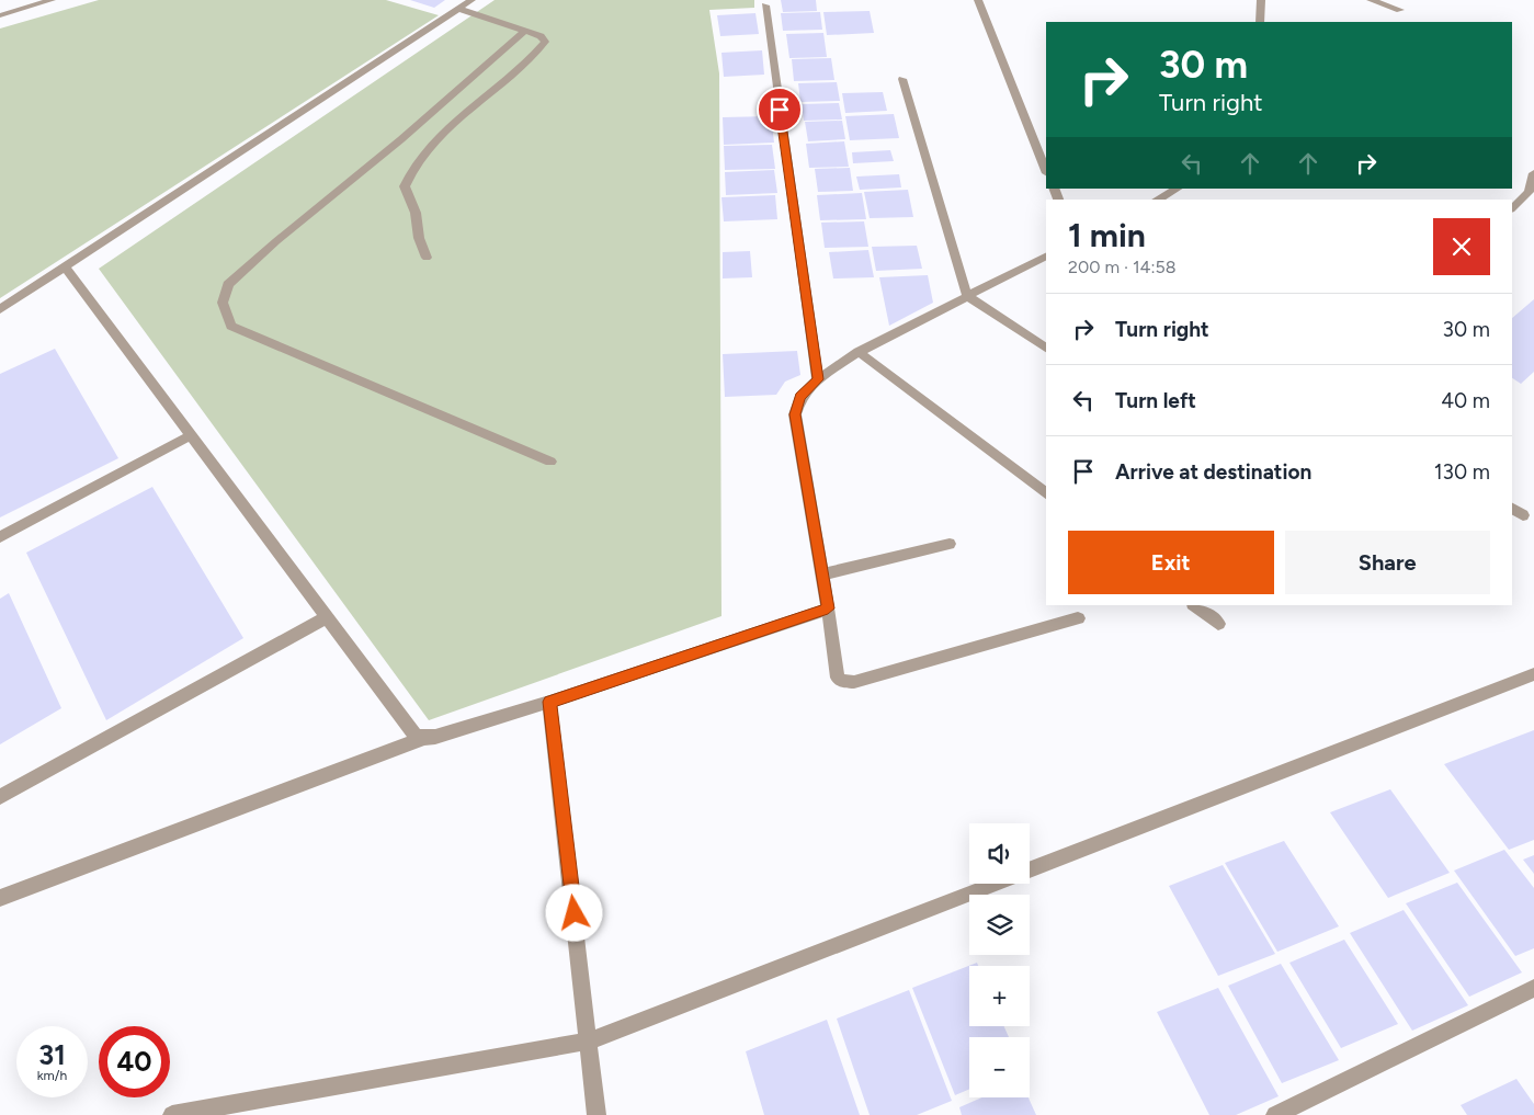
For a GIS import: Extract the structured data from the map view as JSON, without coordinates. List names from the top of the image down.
{
  "page": {
    "turn": ["30 m", "Turn right"],
    "heading": ["1 min", "200 m · 14:58"],
    "list": [
      {
        "name": "Turn right",
        "value": "30 m"
      },
      {
        "name": "Turn left",
        "value": "40 m"
      },
      {
        "name": "Arrive at destination",
        "value": "130 m"
      }
    ],
    "buttons": ["Exit", "Share"],
    "map_buttons": ["+", "−"],
    "speed": "31 km/h",
    "limit": "40"
  }
}
